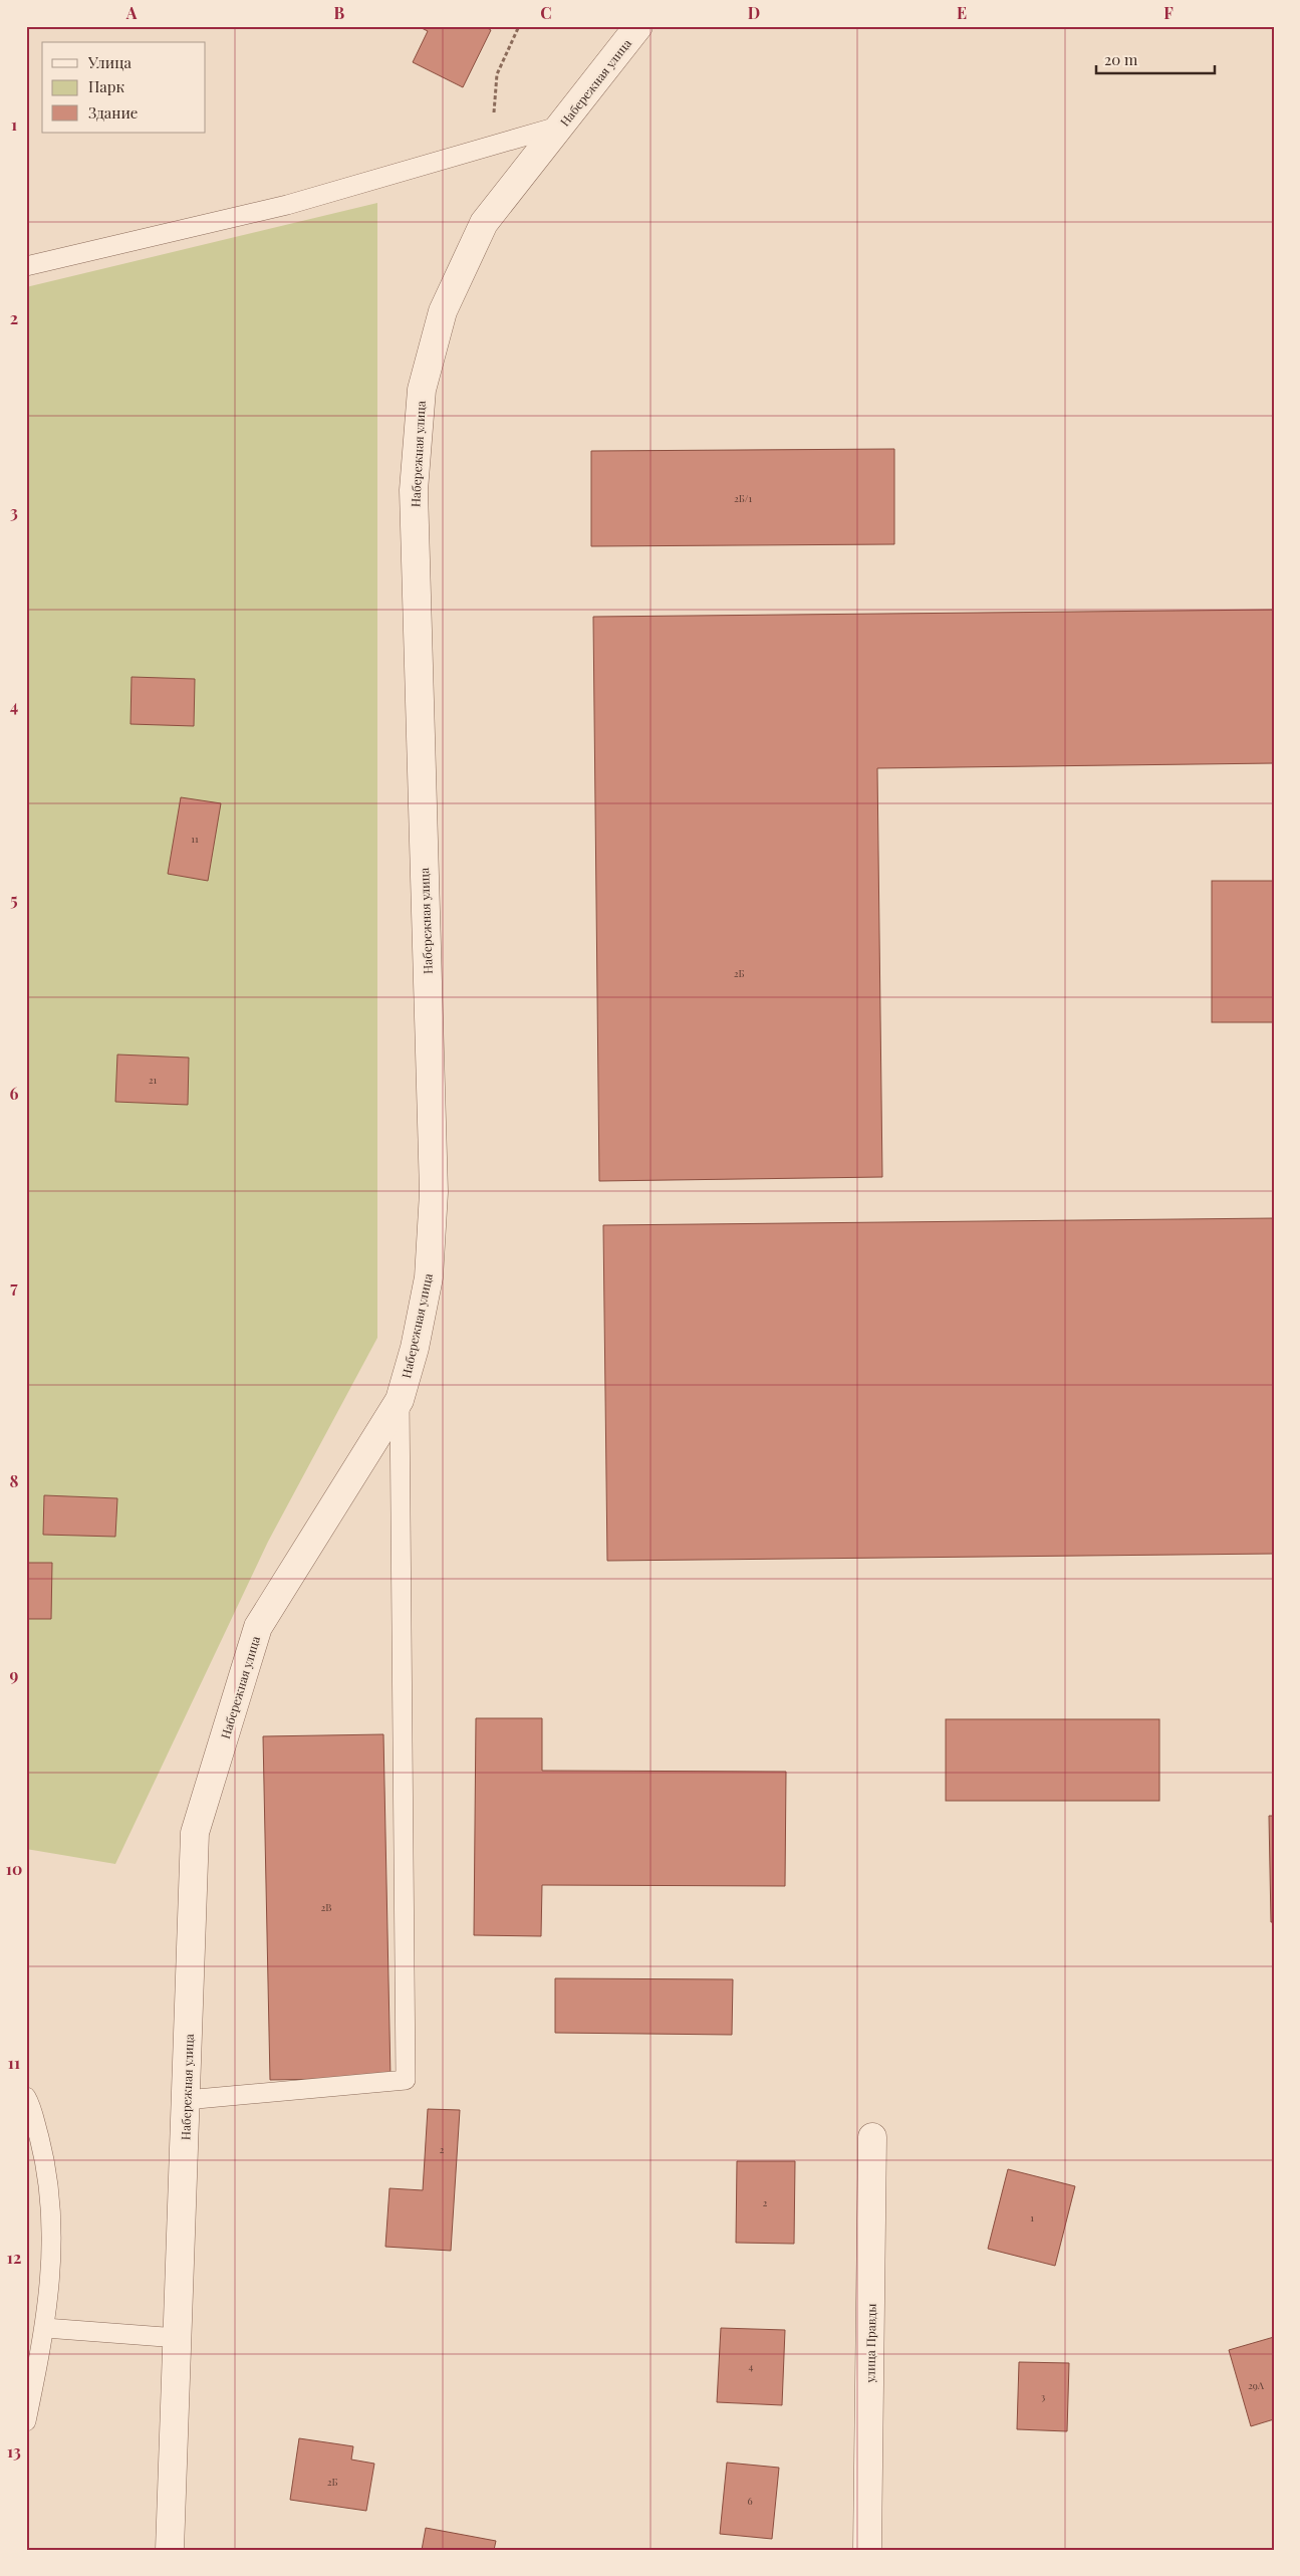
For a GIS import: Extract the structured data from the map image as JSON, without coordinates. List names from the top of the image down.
{
  "streets": {
    "street": ["Набережная улица", "улица Правды"]
  },
  "house_numbers": [
    "2Б/1",
    "11",
    "2Б",
    "21",
    "2В",
    "2",
    "2",
    "1",
    "4",
    "29А",
    "3",
    "2Б",
    "6"
  ],
  "legend": ["Улица", "Парк", "Здание"],
  "scale_bar": "20 m",
  "grid": {
    "columns": [
      "A",
      "B",
      "C",
      "D",
      "E",
      "F"
    ],
    "rows": [
      "1",
      "2",
      "3",
      "4",
      "5",
      "6",
      "7",
      "8",
      "9",
      "10",
      "11",
      "12",
      "13"
    ]
  }
}
